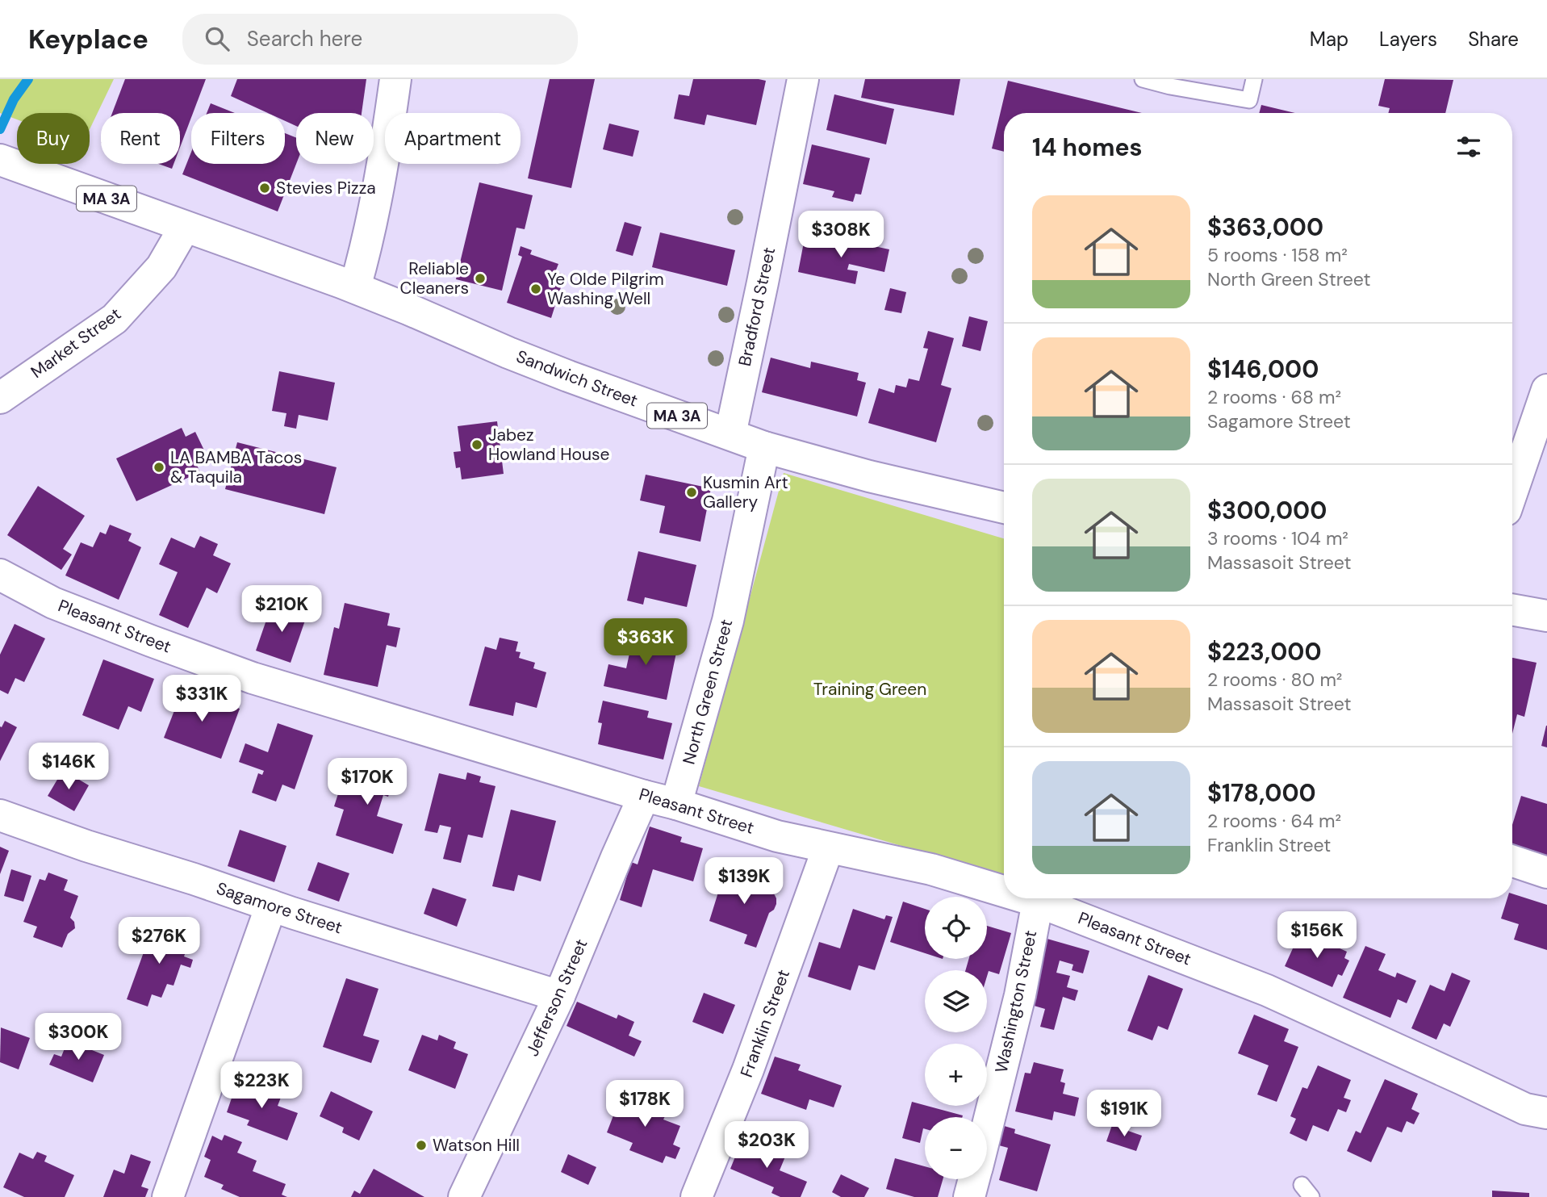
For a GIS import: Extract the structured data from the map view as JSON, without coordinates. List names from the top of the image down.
{
  "streets": {
    "street": [
      "MA 3A",
      "Bradford Street",
      "Market Street",
      "Sandwich Street",
      "Pleasant Street",
      "North Green Street",
      "Sagamore Street",
      "Jefferson Street",
      "Washington Street",
      "Franklin Street"
    ]
  },
  "crossings": [
    ["MA 3A", "Market Street"],
    ["MA 3A", "Sandwich Street"],
    ["Bradford Street", "Sandwich Street"],
    ["Market Street", "Sandwich Street"],
    ["Sandwich Street", "North Green Street"],
    ["Pleasant Street", "North Green Street"],
    ["Pleasant Street", "Jefferson Street"],
    ["Pleasant Street", "Washington Street"],
    ["Pleasant Street", "Franklin Street"],
    ["Sagamore Street", "Jefferson Street"]
  ],
  "parks": ["Training Green"],
  "places": [
    "Stevies Pizza",
    "Reliable Cleaners",
    "Ye Olde Pilgrim Washing Well",
    "Jabez Howland House",
    "LA BAMBA Tacos & Taquila",
    "Kusmin Art Gallery",
    "Watson Hill"
  ],
  "page": {
    "header": "Keyplace",
    "search": "Search here",
    "nav": ["Map", "Layers", "Share"],
    "chip": [
      "Buy",
      "Rent",
      "Filters",
      "New",
      "Apartment"
    ],
    "heading": "14 homes",
    "list": [
      {
        "name": "$363,000",
        "note": "5 rooms · 158 m² · North Green Street"
      },
      {
        "name": "$146,000",
        "note": "2 rooms · 68 m² · Sagamore Street"
      },
      {
        "name": "$300,000",
        "note": "3 rooms · 104 m² · Massasoit Street"
      },
      {
        "name": "$223,000",
        "note": "2 rooms · 80 m² · Massasoit Street"
      },
      {
        "name": "$178,000",
        "note": "2 rooms · 64 m² · Franklin Street"
      }
    ],
    "price": [
      "$308K",
      "$210K",
      "$363K",
      "$331K",
      "$146K",
      "$170K",
      "$139K",
      "$156K",
      "$276K",
      "$300K",
      "$223K",
      "$178K",
      "$191K",
      "$203K"
    ],
    "map_buttons": ["+", "−"]
  }
}
